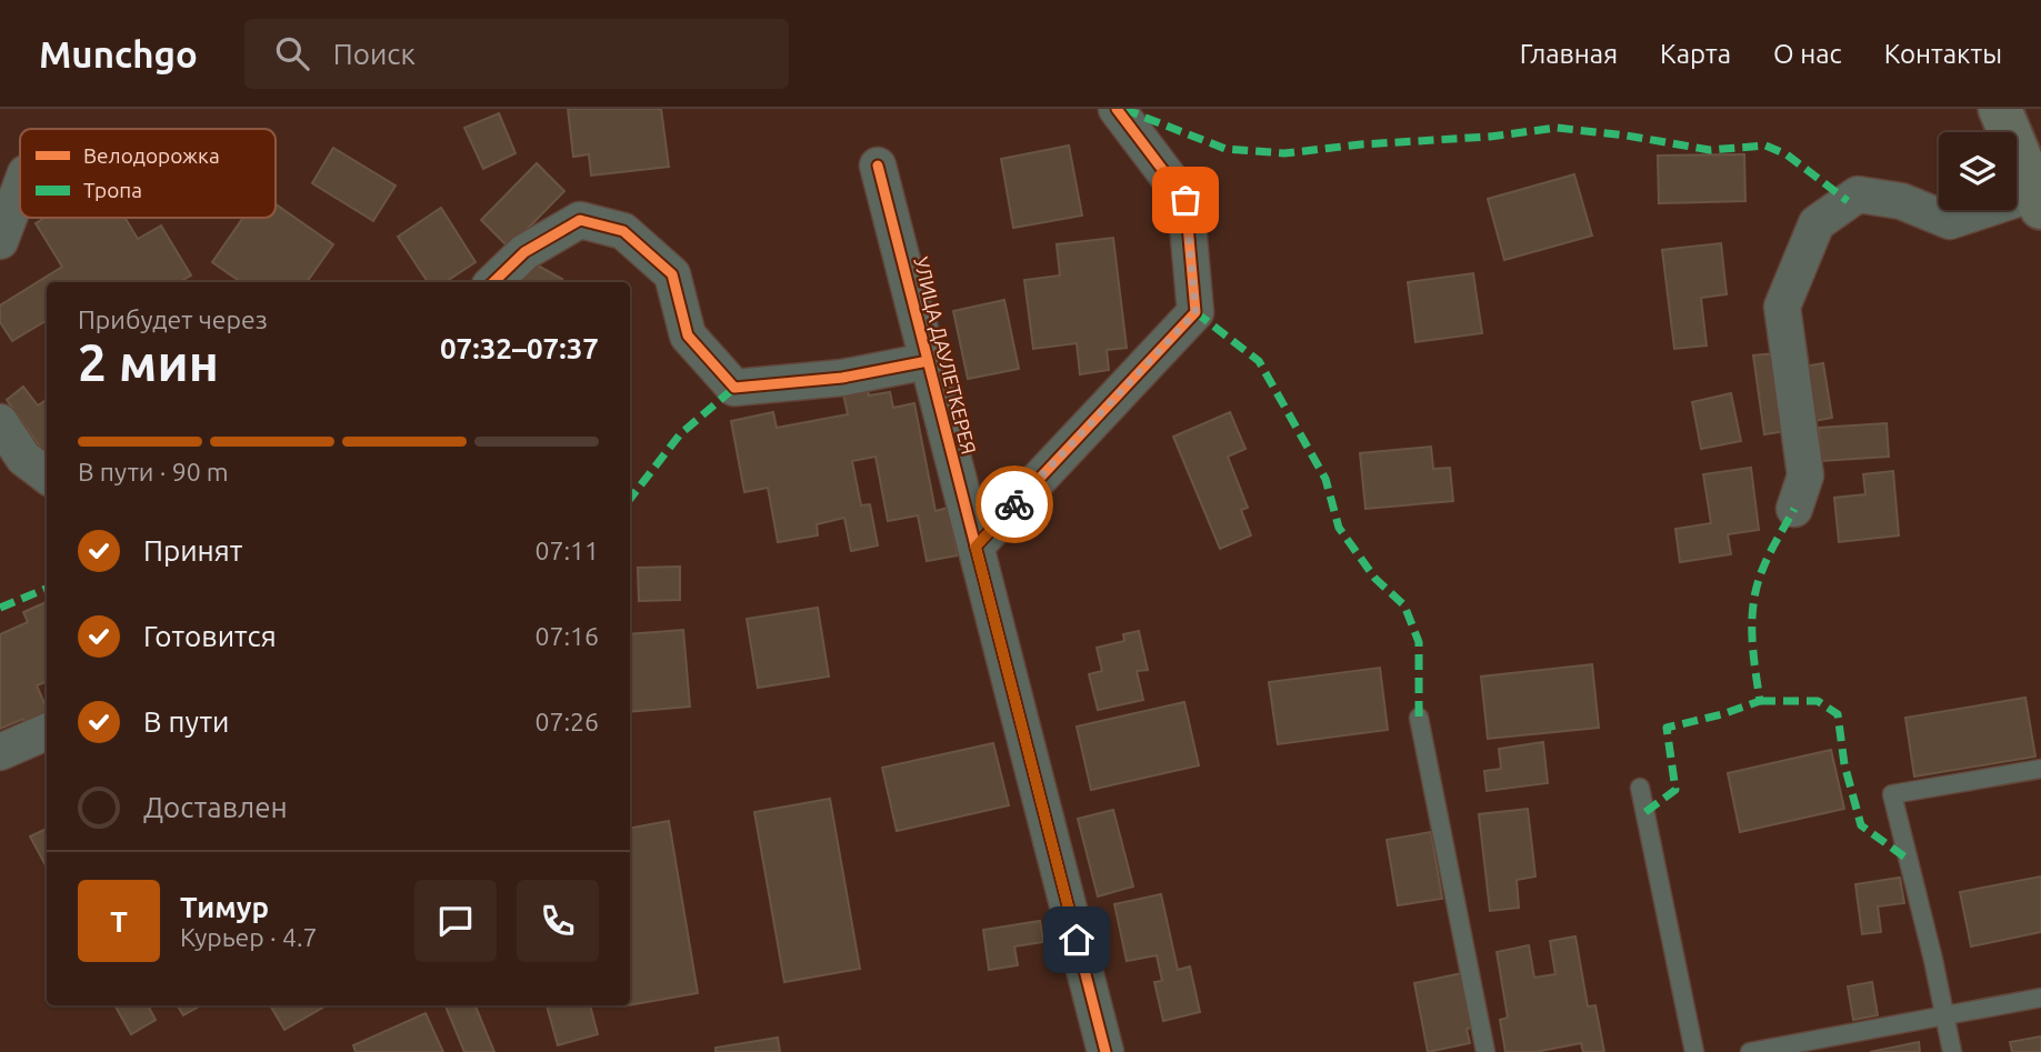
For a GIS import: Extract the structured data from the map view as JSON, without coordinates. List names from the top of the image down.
{
  "streets": {
    "street": ["УЛИЦА ДАУЛЕТКЕРЕЯ"]
  },
  "legend": ["Велодорожка", "Тропа"],
  "page": {
    "header": "Munchgo",
    "search": "Поиск",
    "nav": [
      "Главная",
      "Карта",
      "О нас",
      "Контакты"
    ],
    "heading": ["2 мин", "Прибудет через", "07:32–07:37"],
    "panel": ["Тимур", "Курьер · 4.7"],
    "bar": "В пути · 90 m",
    "list": [
      ["Принят", "07:11"],
      ["Готовится", "07:16"],
      ["В пути", "07:26"],
      "Доставлен"
    ],
    "round": "Т"
  }
}
